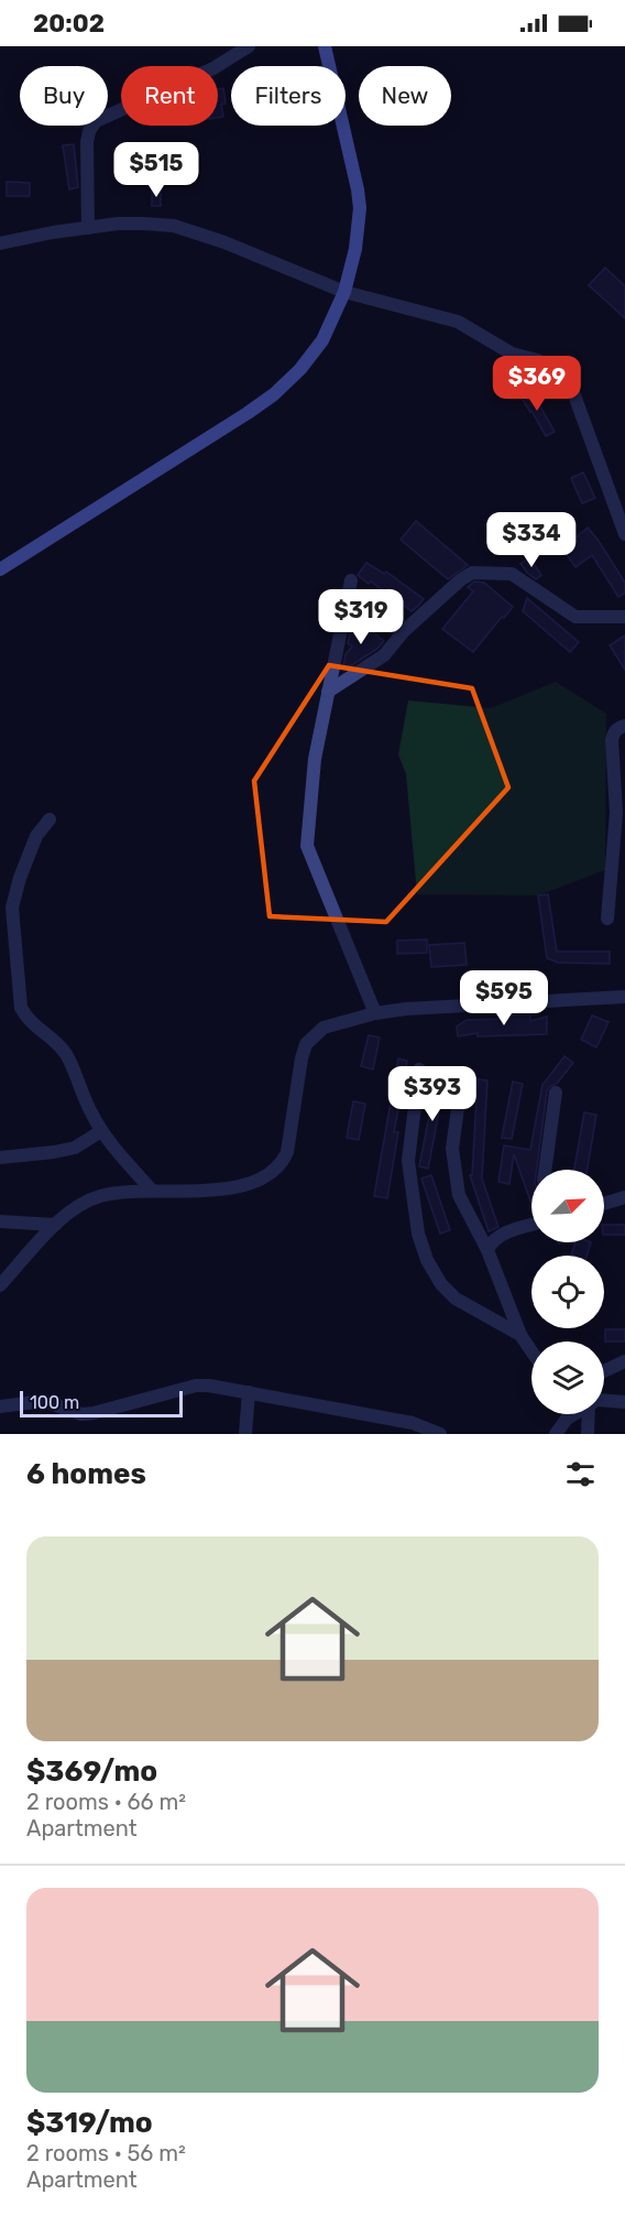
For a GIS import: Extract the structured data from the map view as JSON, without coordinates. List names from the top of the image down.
{
  "scale_bar": "100 m",
  "north": "top right",
  "page": {
    "status": "20:02",
    "chip": [
      "Buy",
      "Rent",
      "Filters",
      "New"
    ],
    "price": [
      "$515",
      "$369",
      "$334",
      "$319",
      "$595",
      "$393"
    ],
    "scale": "100 m",
    "heading": "6 homes",
    "list": [
      {
        "name": "$369/mo",
        "note": "2 rooms · 66 m² · Apartment"
      },
      {
        "name": "$319/mo",
        "note": "2 rooms · 56 m² · Apartment"
      }
    ]
  }
}
